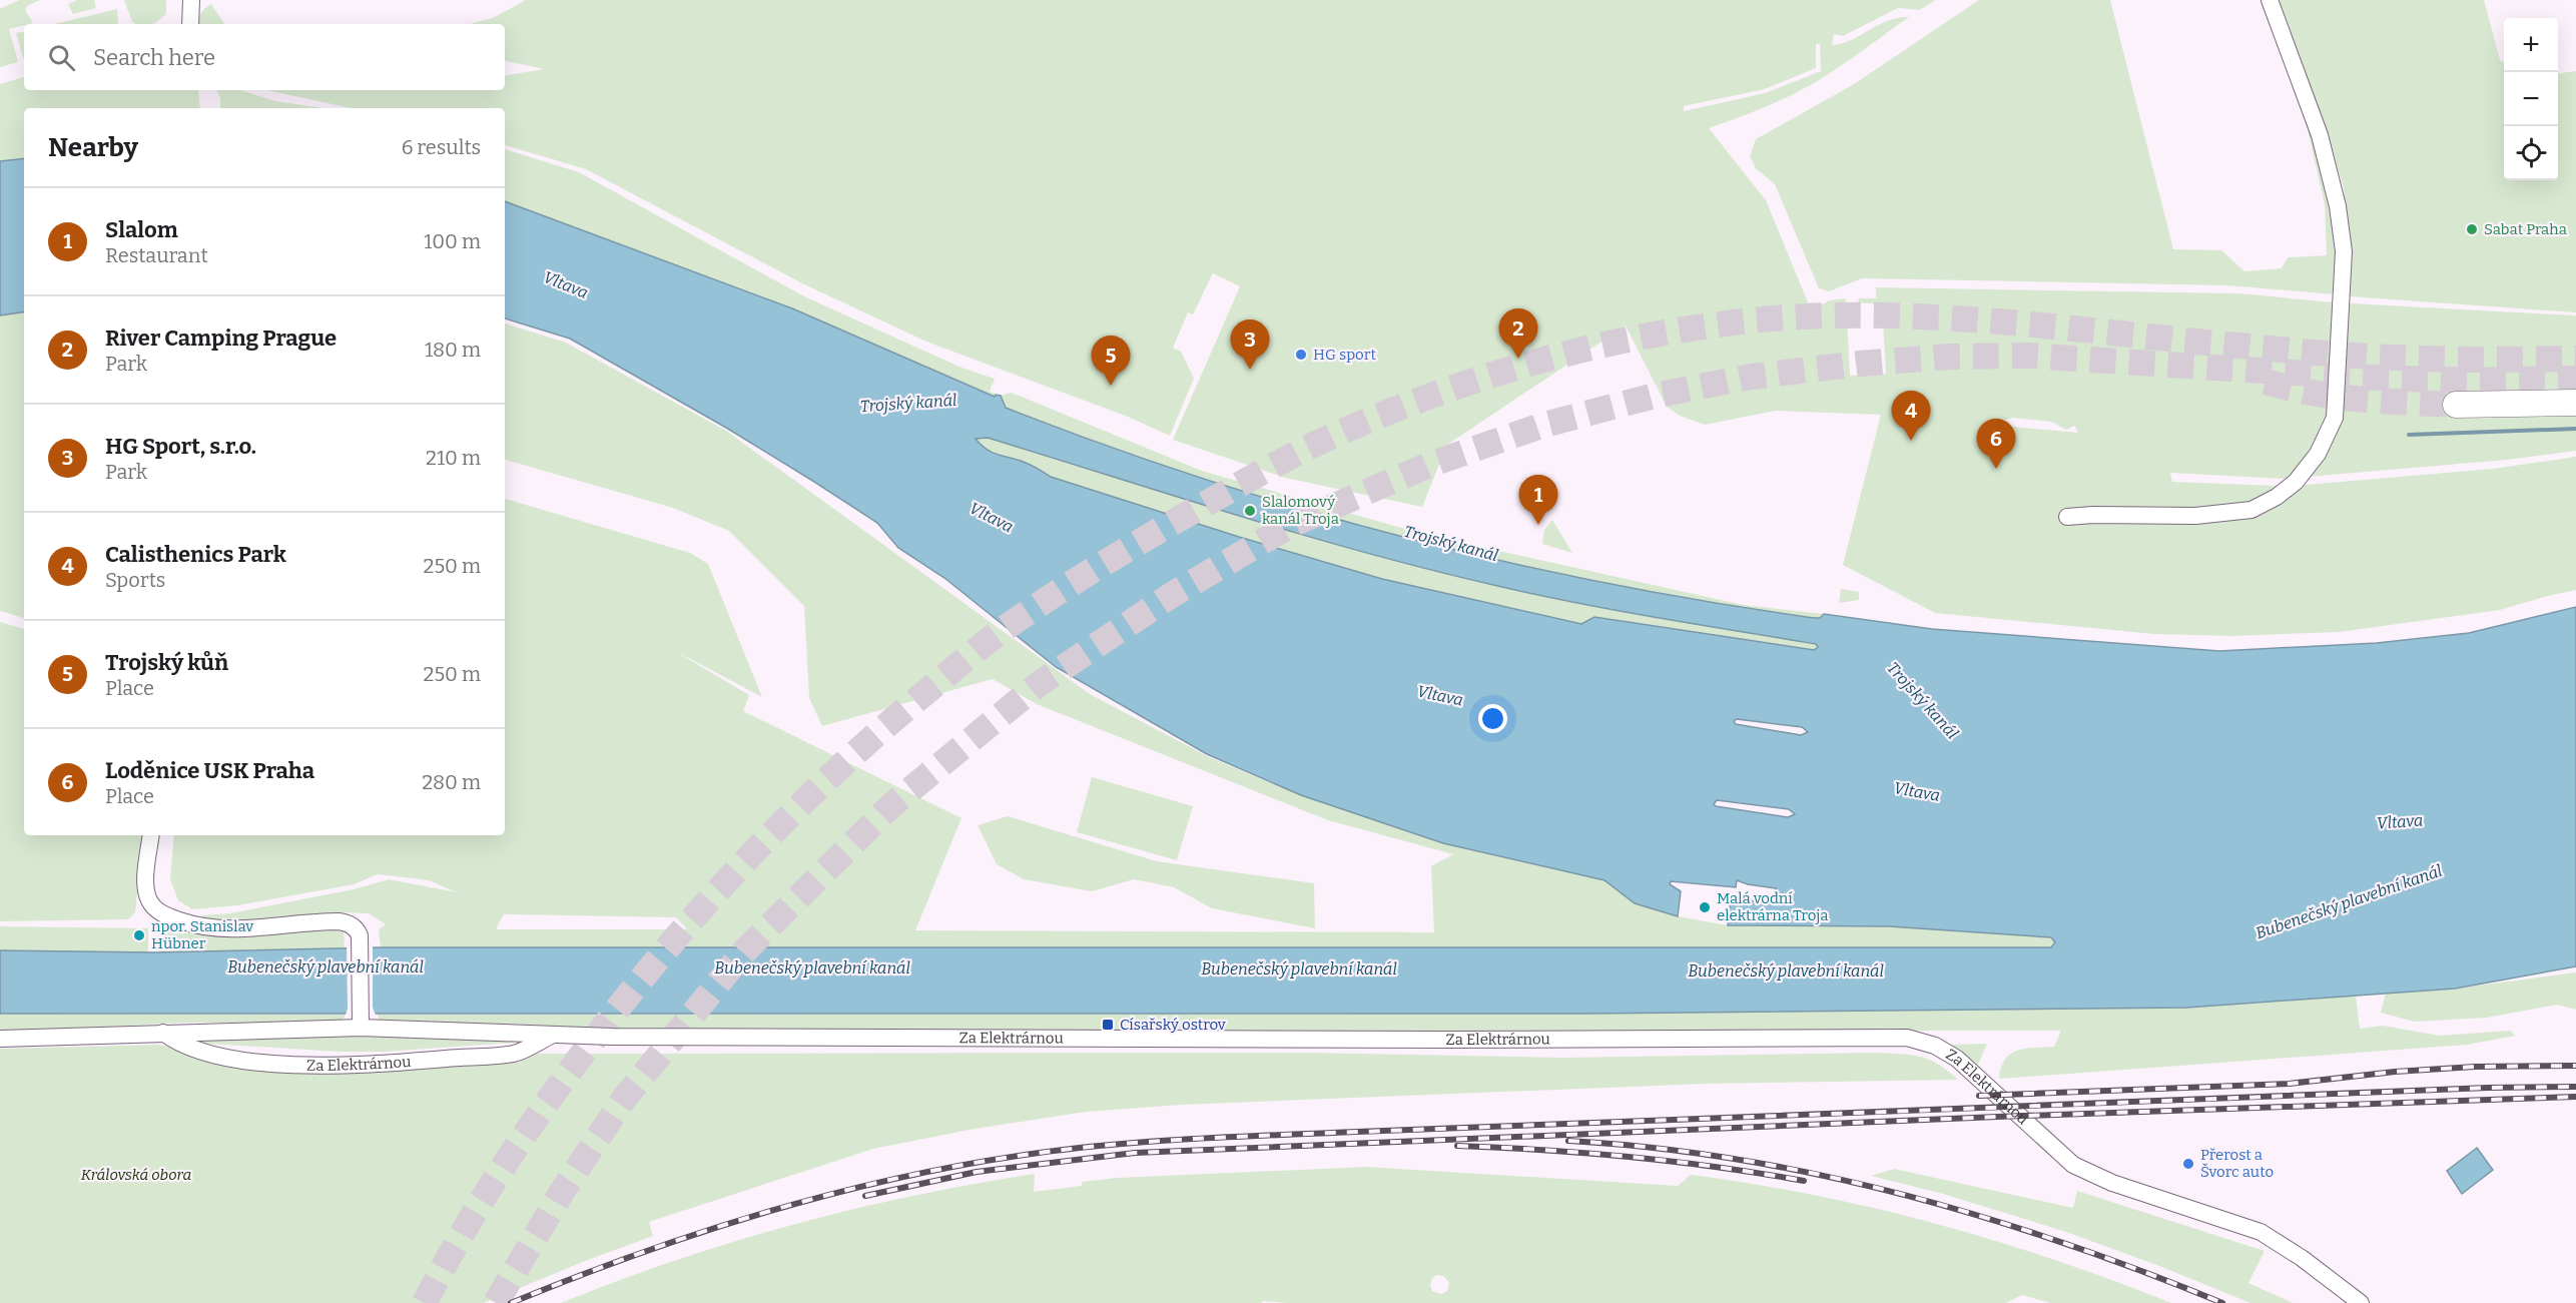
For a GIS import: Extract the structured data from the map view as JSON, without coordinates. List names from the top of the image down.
{
  "streets": {
    "street": ["Za Elektrárnou"]
  },
  "water": ["Vltava", "Trojský kanál", "Bubenečský plavební kanál"],
  "parks": ["Královská obora"],
  "places": {
    "other": [
      "Sabat Praha",
      "HG sport",
      "Slalomový kanál Troja",
      "Malá vodní elektrárna Troja",
      "npor. Stanislav Hübner",
      "Přerost a Švorc auto"
    ],
    "transit": ["Císařský ostrov"]
  },
  "page": {
    "map_buttons": ["+", "−"],
    "search": "Search here",
    "heading": ["Nearby", "6 results"],
    "list": [
      {
        "mark": "1",
        "name": "Slalom",
        "note": "Restaurant",
        "value": "100 m"
      },
      {
        "mark": "2",
        "name": "River Camping Prague",
        "note": "Park",
        "value": "180 m"
      },
      {
        "mark": "3",
        "name": "HG Sport, s.r.o.",
        "note": "Park",
        "value": "210 m"
      },
      {
        "mark": "4",
        "name": "Calisthenics Park",
        "note": "Sports",
        "value": "250 m"
      },
      {
        "mark": "5",
        "name": "Trojský kůň",
        "note": "Place",
        "value": "250 m"
      },
      {
        "mark": "6",
        "name": "Loděnice USK Praha",
        "note": "Place",
        "value": "280 m"
      }
    ],
    "pins": [
      "2",
      "3",
      "5",
      "4",
      "6",
      "1"
    ]
  }
}
